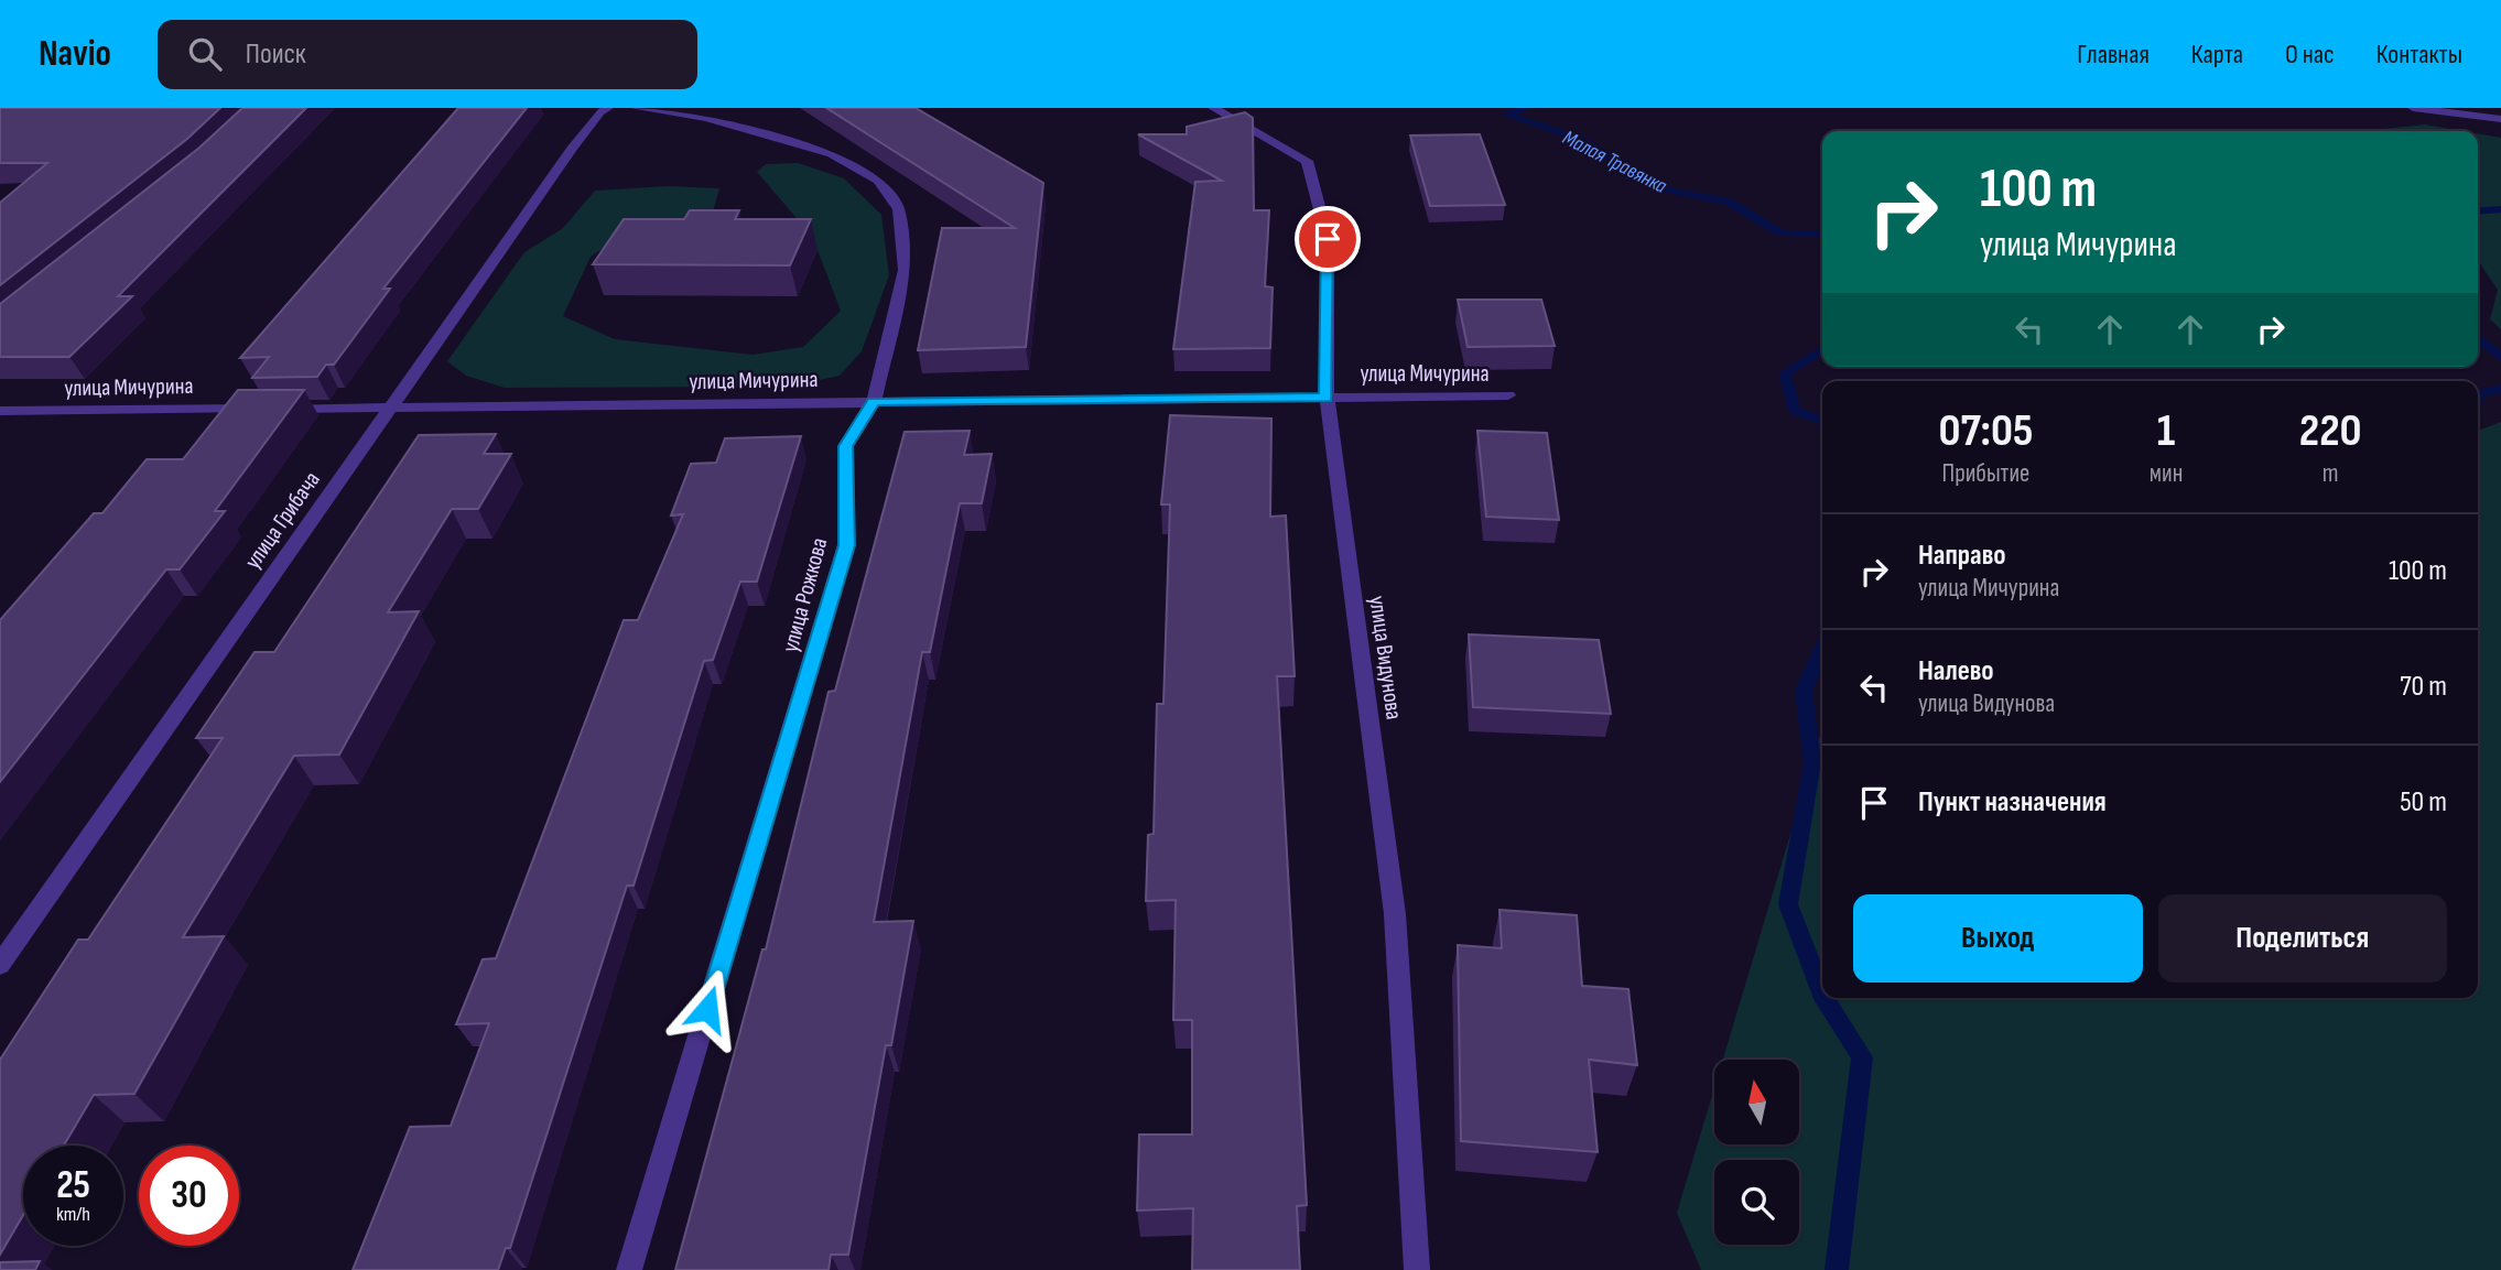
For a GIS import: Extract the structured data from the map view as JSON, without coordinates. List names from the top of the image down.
{
  "streets": {
    "street": [
      "улица Мичурина",
      "улица Грибача",
      "улица Рожкова",
      "улица Видунова"
    ]
  },
  "crossings": [
    ["улица Мичурина", "улица Грибача"],
    ["улица Мичурина", "улица Рожкова"],
    ["улица Мичурина", "улица Видунова"]
  ],
  "water": ["Малая Травянка"],
  "north": "top",
  "page": {
    "header": "Navio",
    "search": "Поиск",
    "nav": [
      "Главная",
      "Карта",
      "О нас",
      "Контакты"
    ],
    "turn": ["100 m", "улица Мичурина"],
    "eta": [
      "07:05",
      "Прибытие",
      "1",
      "мин",
      "220",
      "m"
    ],
    "list": [
      {
        "name": "Направо",
        "note": "улица Мичурина",
        "value": "100 m"
      },
      {
        "name": "Налево",
        "note": "улица Видунова",
        "value": "70 m"
      },
      {
        "name": "Пункт назначения",
        "value": "50 m"
      }
    ],
    "buttons": ["Выход", "Поделиться"],
    "speed": "25 km/h",
    "limit": "30"
  }
}
